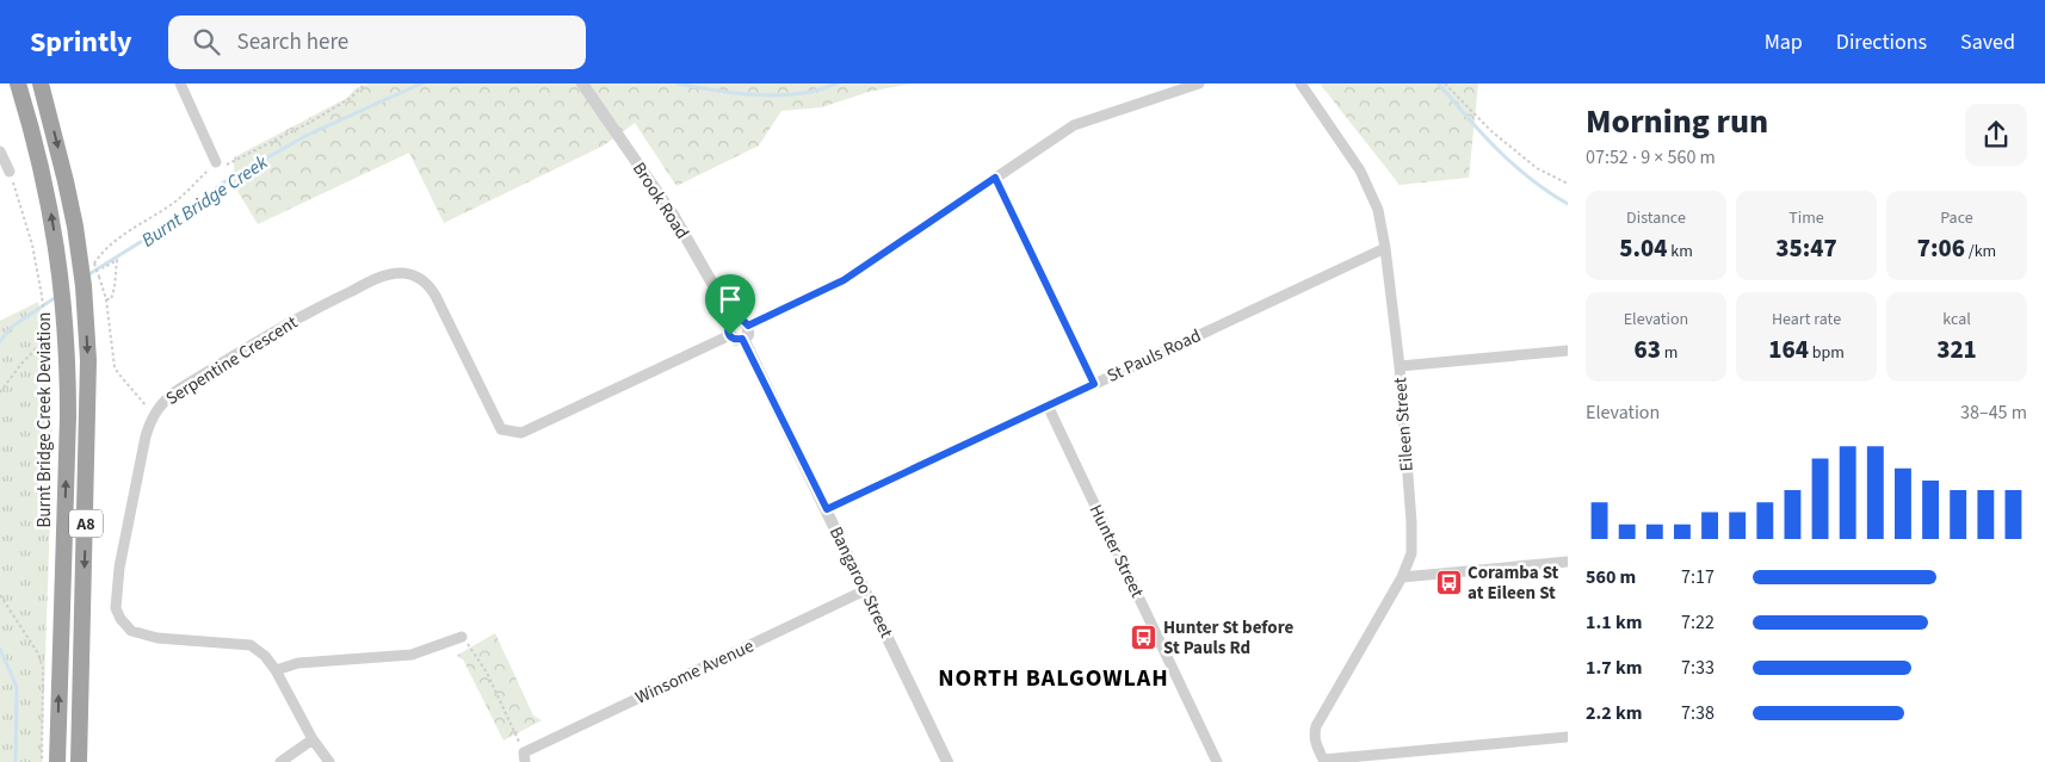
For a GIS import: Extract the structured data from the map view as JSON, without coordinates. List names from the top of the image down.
{
  "streets": {
    "highway": ["Burnt Bridge Creek Deviation", "A8"],
    "street": [
      "Brook Road",
      "St Pauls Road",
      "Serpentine Crescent",
      "Eileen Street",
      "Hunter Street",
      "Bangaroo Street",
      "Winsome Avenue"
    ]
  },
  "crossings": [
    ["Brook Road", "Serpentine Crescent"],
    ["Brook Road", "Bangaroo Street"],
    ["St Pauls Road", "Eileen Street"],
    ["St Pauls Road", "Hunter Street"],
    ["St Pauls Road", "Bangaroo Street"],
    ["Serpentine Crescent", "Bangaroo Street"],
    ["Bangaroo Street", "Winsome Avenue"]
  ],
  "districts": ["NORTH BALGOWLAH"],
  "water": ["Burnt Bridge Creek"],
  "places": {
    "bus stop": ["Coramba St at Eileen St", "Hunter St before St Pauls Rd"]
  },
  "page": {
    "header": "Sprintly",
    "search": "Search here",
    "nav": ["Map", "Directions", "Saved"],
    "heading": ["Morning run", "07:52 · 9 × 560 m"],
    "stats": [
      ["Distance", "5.04 km"],
      ["Time", "35:47"],
      ["Pace", "7:06 /km"],
      ["Elevation", "63 m"],
      ["Heart rate", "164 bpm"],
      ["kcal", "321"]
    ],
    "chart": ["Elevation", "38–45 m"],
    "list": [
      {
        "name": "560 m",
        "note": "7:17"
      },
      {
        "name": "1.1 km",
        "note": "7:22"
      },
      {
        "name": "1.7 km",
        "note": "7:33"
      },
      {
        "name": "2.2 km",
        "note": "7:38"
      }
    ]
  }
}
